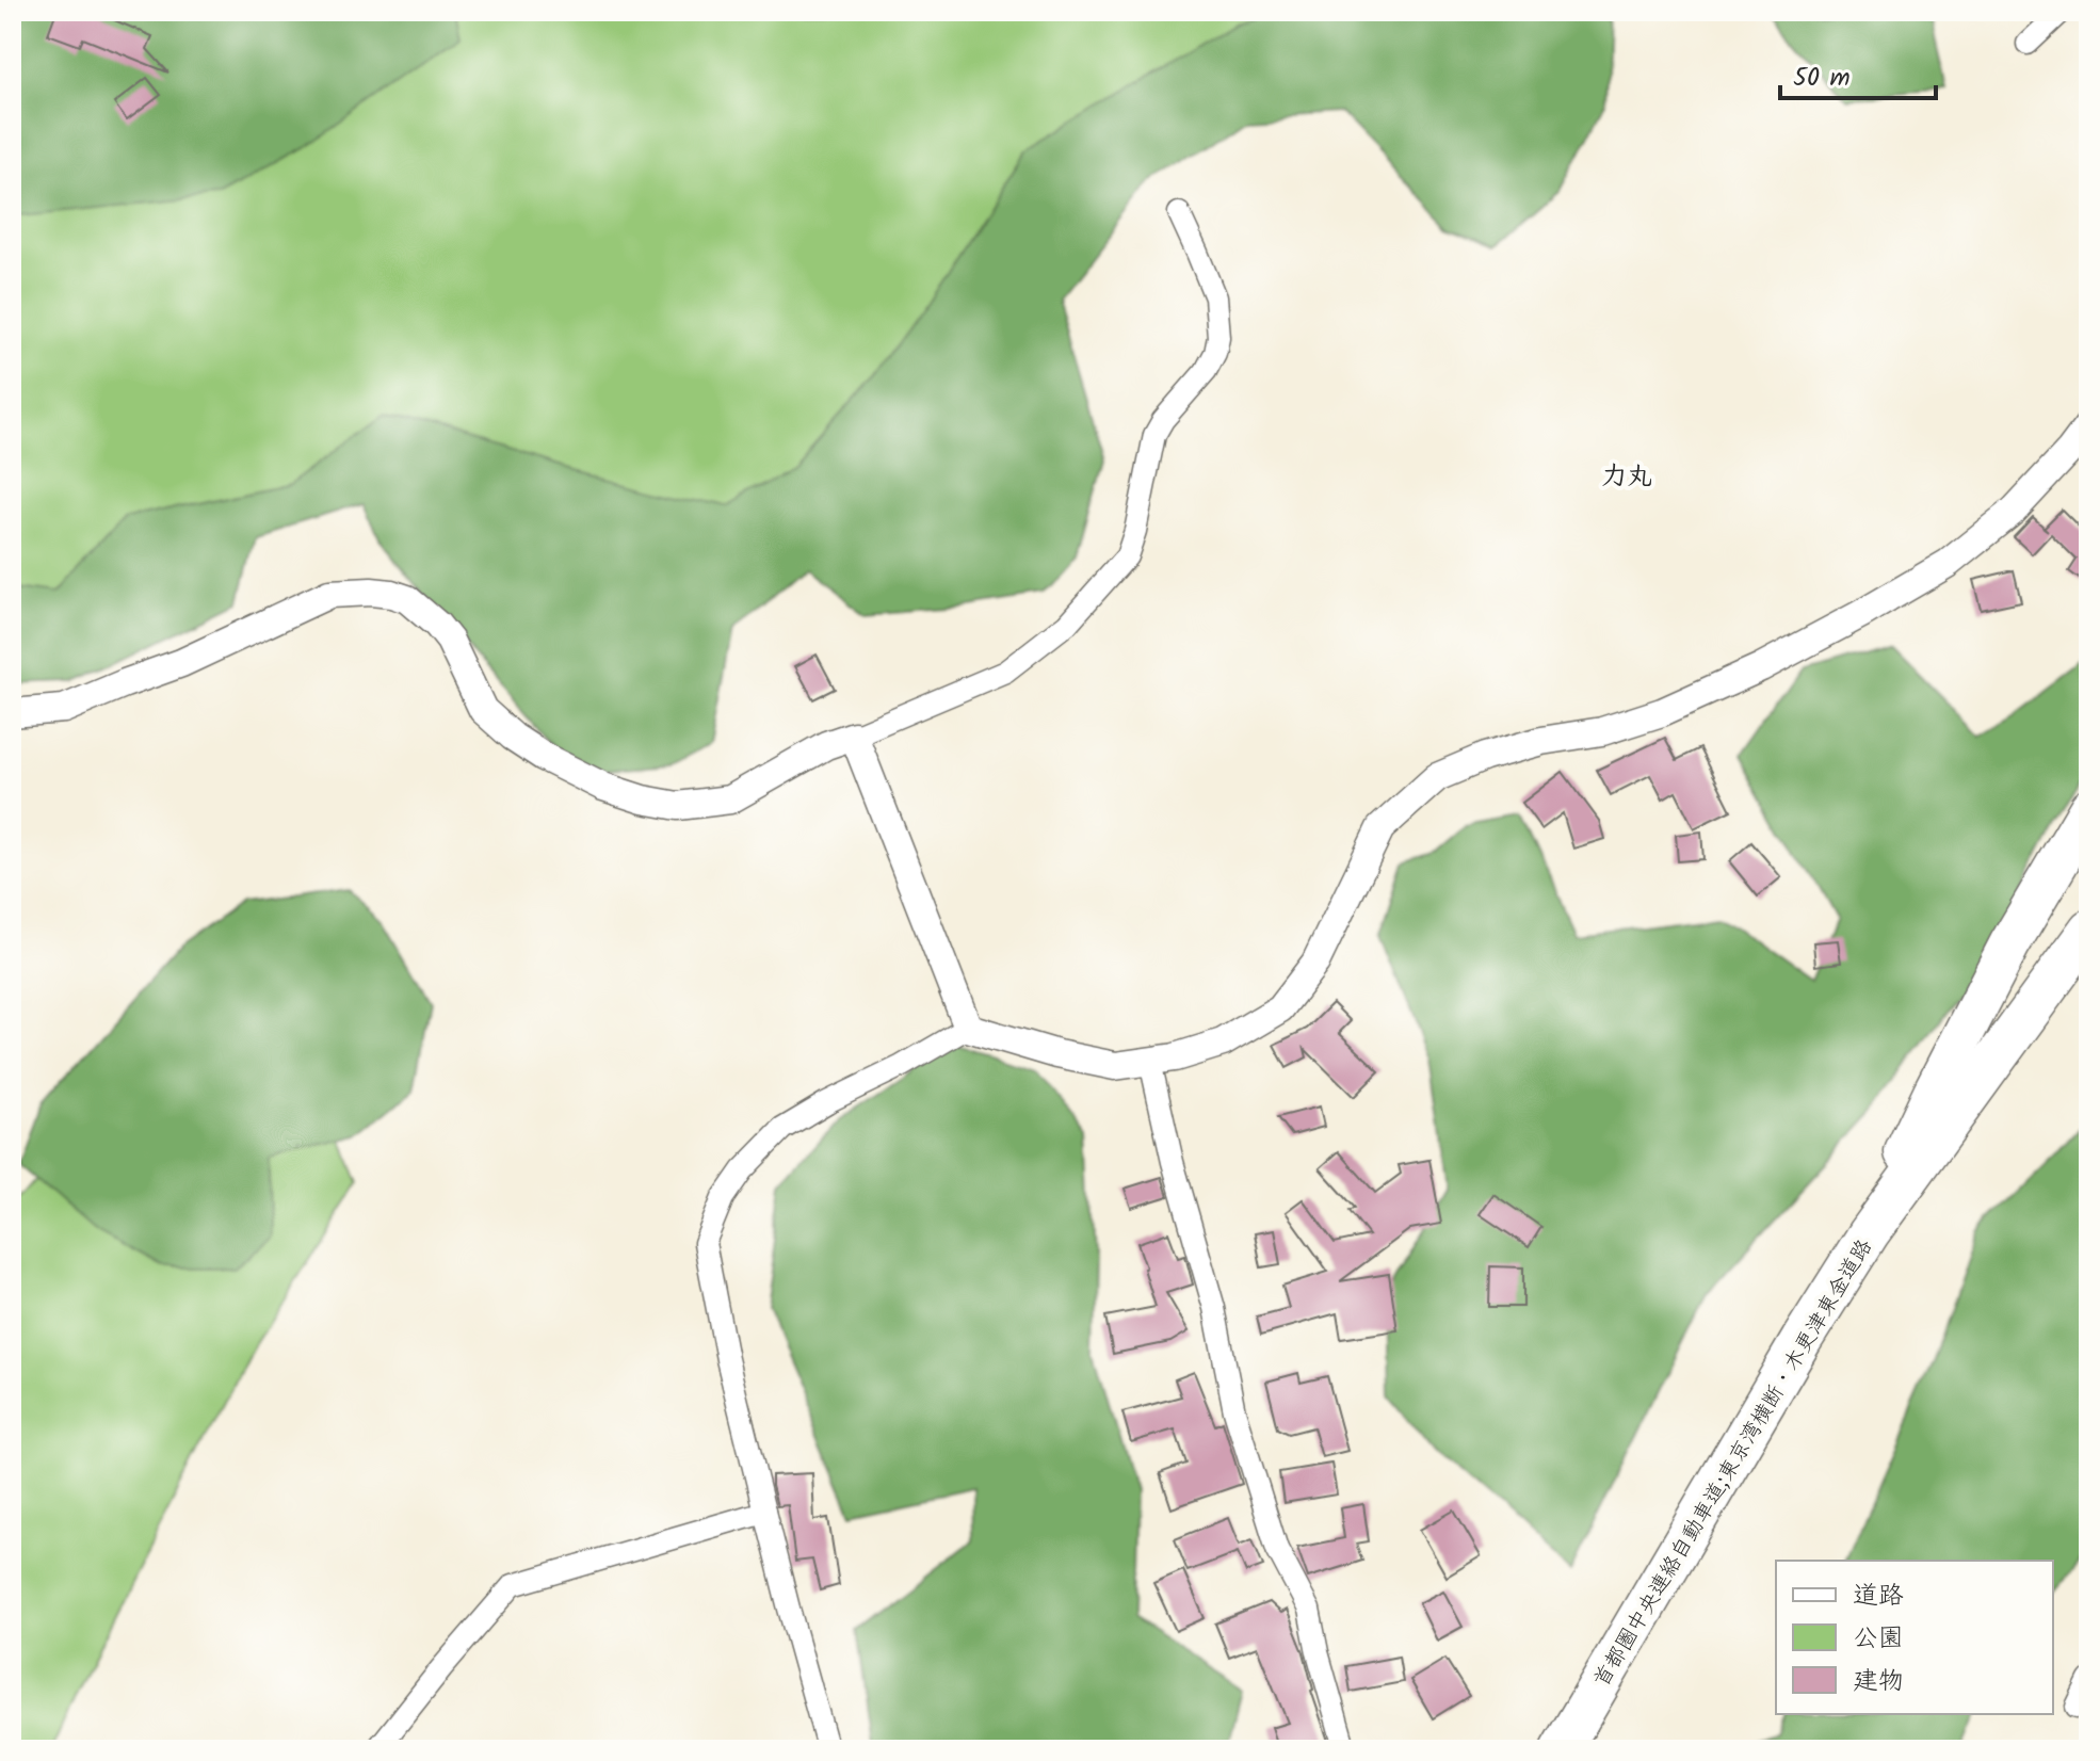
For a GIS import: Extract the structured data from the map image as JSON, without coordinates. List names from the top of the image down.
{
  "streets": {
    "highway": ["首都圏中央連絡自動車道;東京湾横断・木更津東金道路"]
  },
  "districts": ["力丸"],
  "legend": ["道路", "公園", "建物"],
  "scale_bar": "50 m"
}
